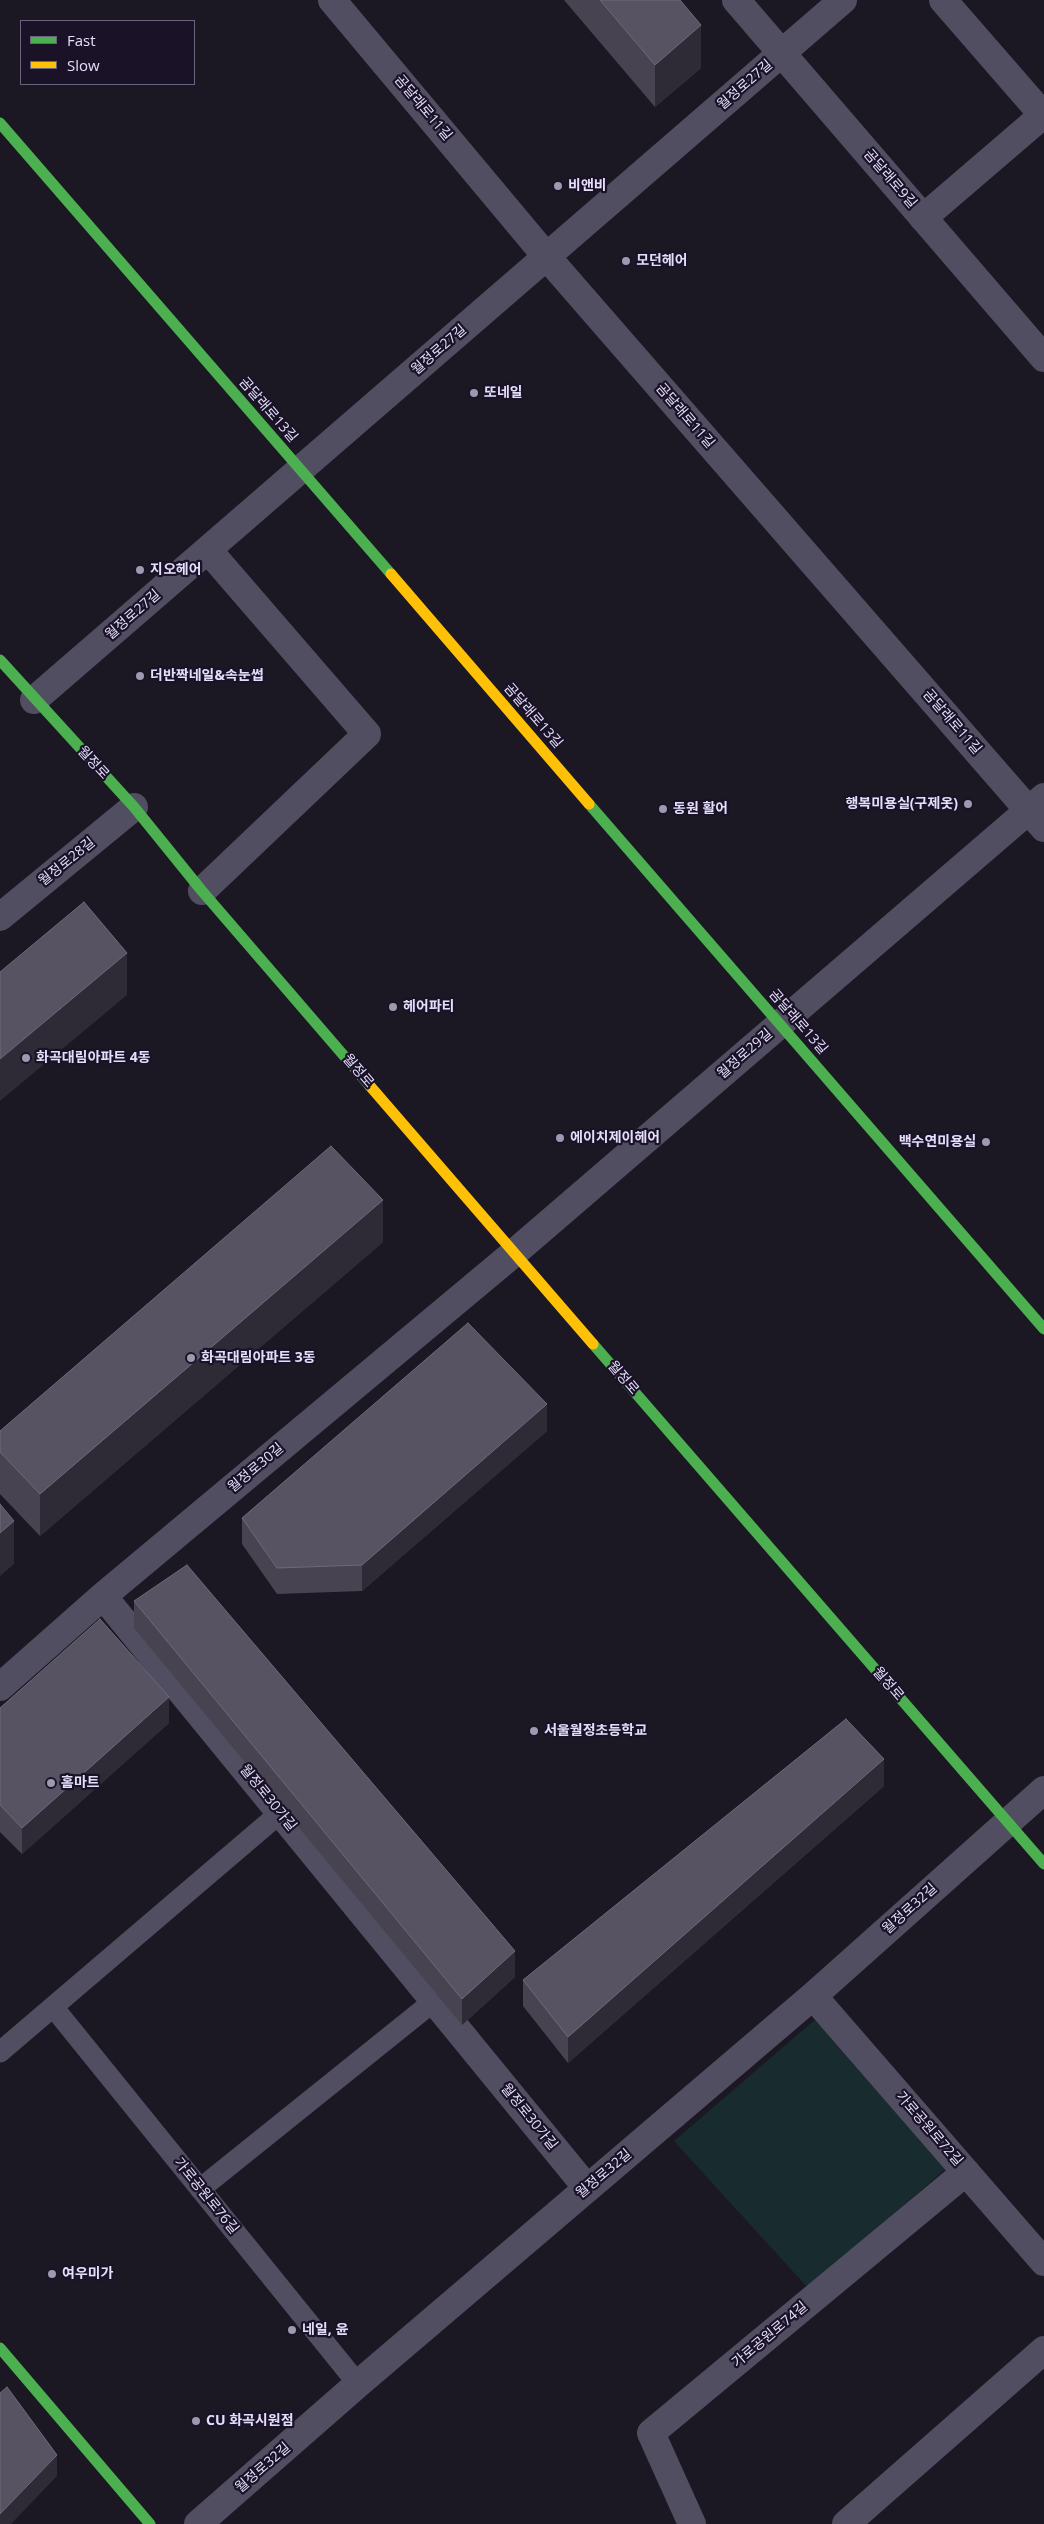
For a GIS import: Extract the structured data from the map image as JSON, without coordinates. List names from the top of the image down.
{
  "streets": {
    "street": [
      "월정로27길",
      "곰달래로11길",
      "곰달래로9길",
      "곰달래로13길",
      "월정로",
      "월정로28길",
      "월정로29길",
      "월정로30길",
      "월정로30가길",
      "월정로32길",
      "가로공원로72길",
      "가로공원로74길"
    ],
    "lane": ["가로공원로76길"]
  },
  "crossings": [
    ["월정로27길", "곰달래로11길"],
    ["월정로27길", "곰달래로9길"],
    ["월정로27길", "곰달래로13길"],
    ["월정로27길", "월정로"],
    ["곰달래로11길", "월정로29길"],
    ["곰달래로13길", "월정로29길"],
    ["월정로", "월정로28길"],
    ["월정로", "월정로29길"],
    ["월정로", "월정로30길"],
    ["월정로", "월정로32길"],
    ["월정로29길", "월정로30길"],
    ["월정로30길", "월정로30가길"],
    ["월정로30가길", "월정로32길"],
    ["월정로32길", "가로공원로72길"],
    ["월정로32길", "가로공원로76길"],
    ["가로공원로72길", "가로공원로74길"]
  ],
  "places": [
    "비앤비",
    "모던헤어",
    "또네일",
    "지오헤어",
    "더반짝네일&속눈썹",
    "행복미용실(구제옷)",
    "동원 활어",
    "헤어파티",
    "화곡대림아파트 4동",
    "에이치제이헤어",
    "백수연미용실",
    "화곡대림아파트 3동",
    "서울월정초등학교",
    "홈마트",
    "여우미가",
    "네일, 윤",
    "CU 화곡시원점"
  ],
  "legend": ["Fast", "Slow"]
}
